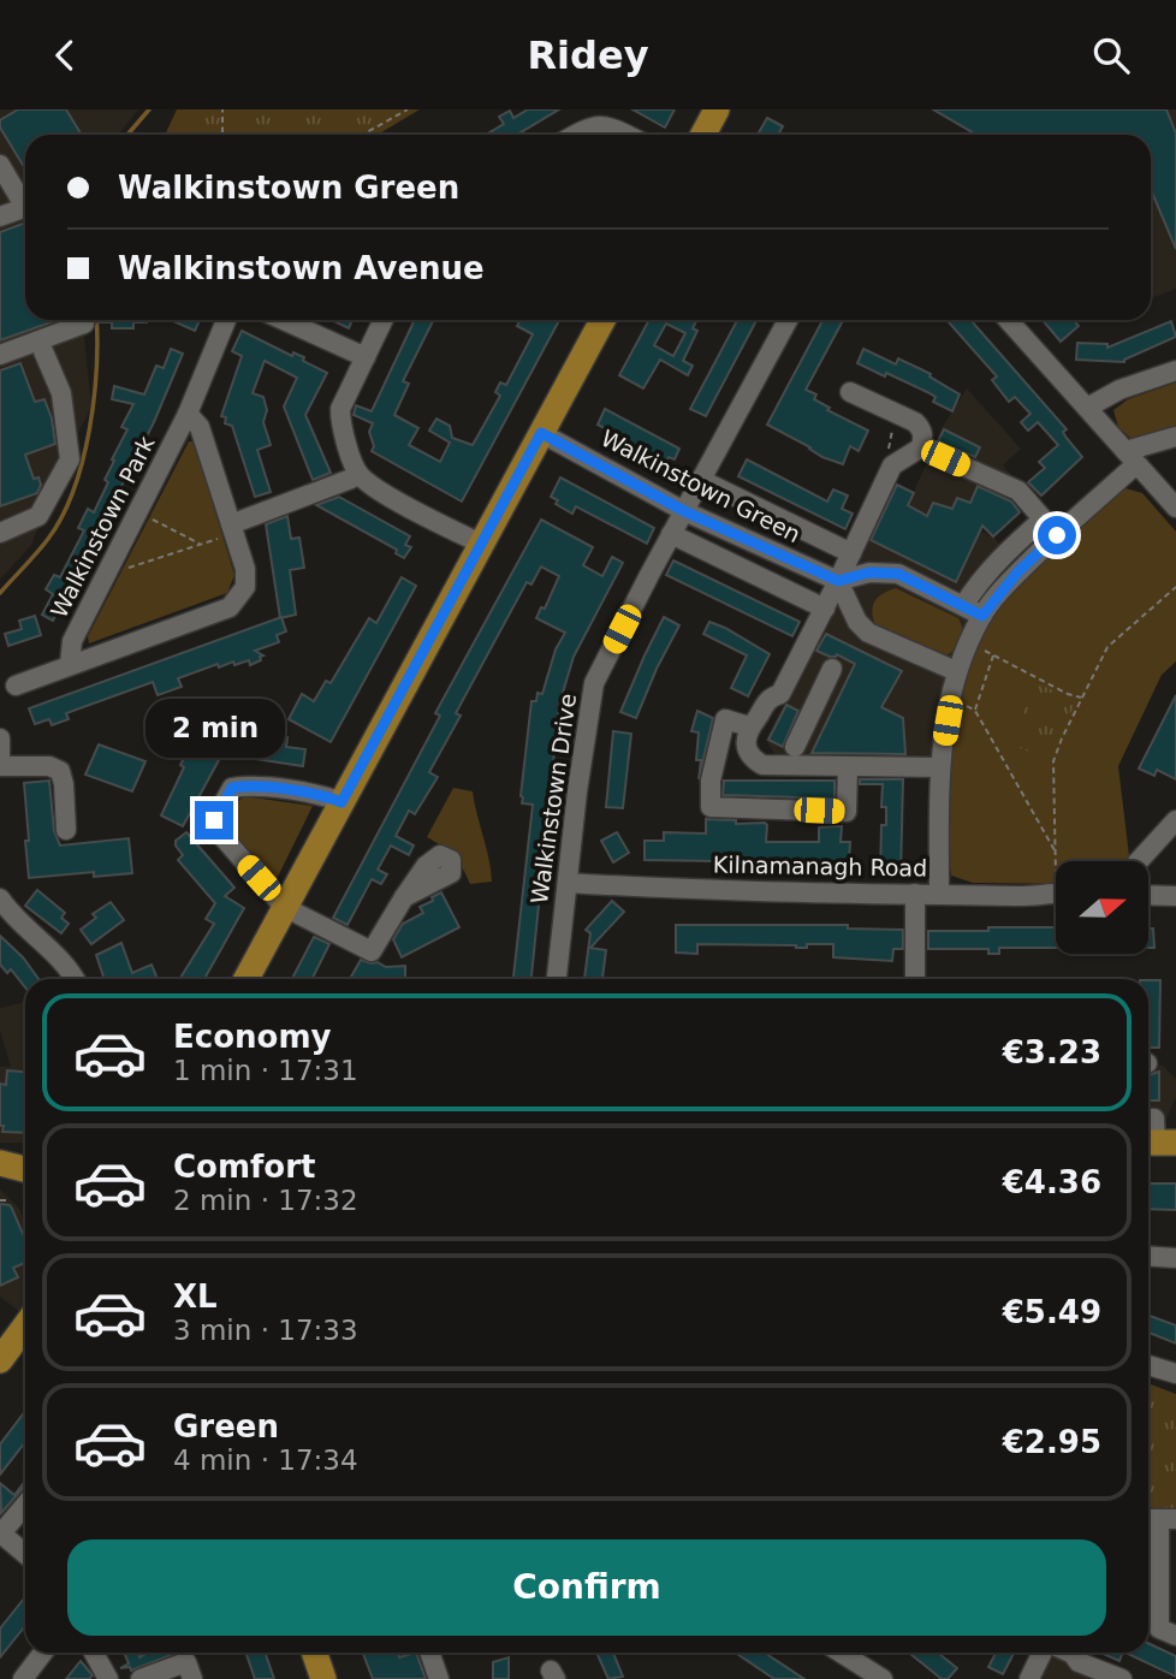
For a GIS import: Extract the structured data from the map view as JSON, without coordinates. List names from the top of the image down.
{
  "streets": {
    "street": [
      "Walkinstown Green",
      "Walkinstown Park",
      "Walkinstown Drive",
      "Kilnamanagh Road"
    ]
  },
  "crossings": [
    ["Walkinstown Green", "Walkinstown Drive"],
    ["Walkinstown Drive", "Kilnamanagh Road"]
  ],
  "north": "right",
  "page": {
    "header": "Ridey",
    "banner": ["Walkinstown Green", "Walkinstown Avenue"],
    "bubble": "2 min",
    "list": [
      {
        "name": "Economy",
        "note": "1 min · 17:31",
        "value": "€3.23"
      },
      {
        "name": "Comfort",
        "note": "2 min · 17:32",
        "value": "€4.36"
      },
      {
        "name": "XL",
        "note": "3 min · 17:33",
        "value": "€5.49"
      },
      {
        "name": "Green",
        "note": "4 min · 17:34",
        "value": "€2.95"
      }
    ],
    "buttons": "Confirm"
  }
}
